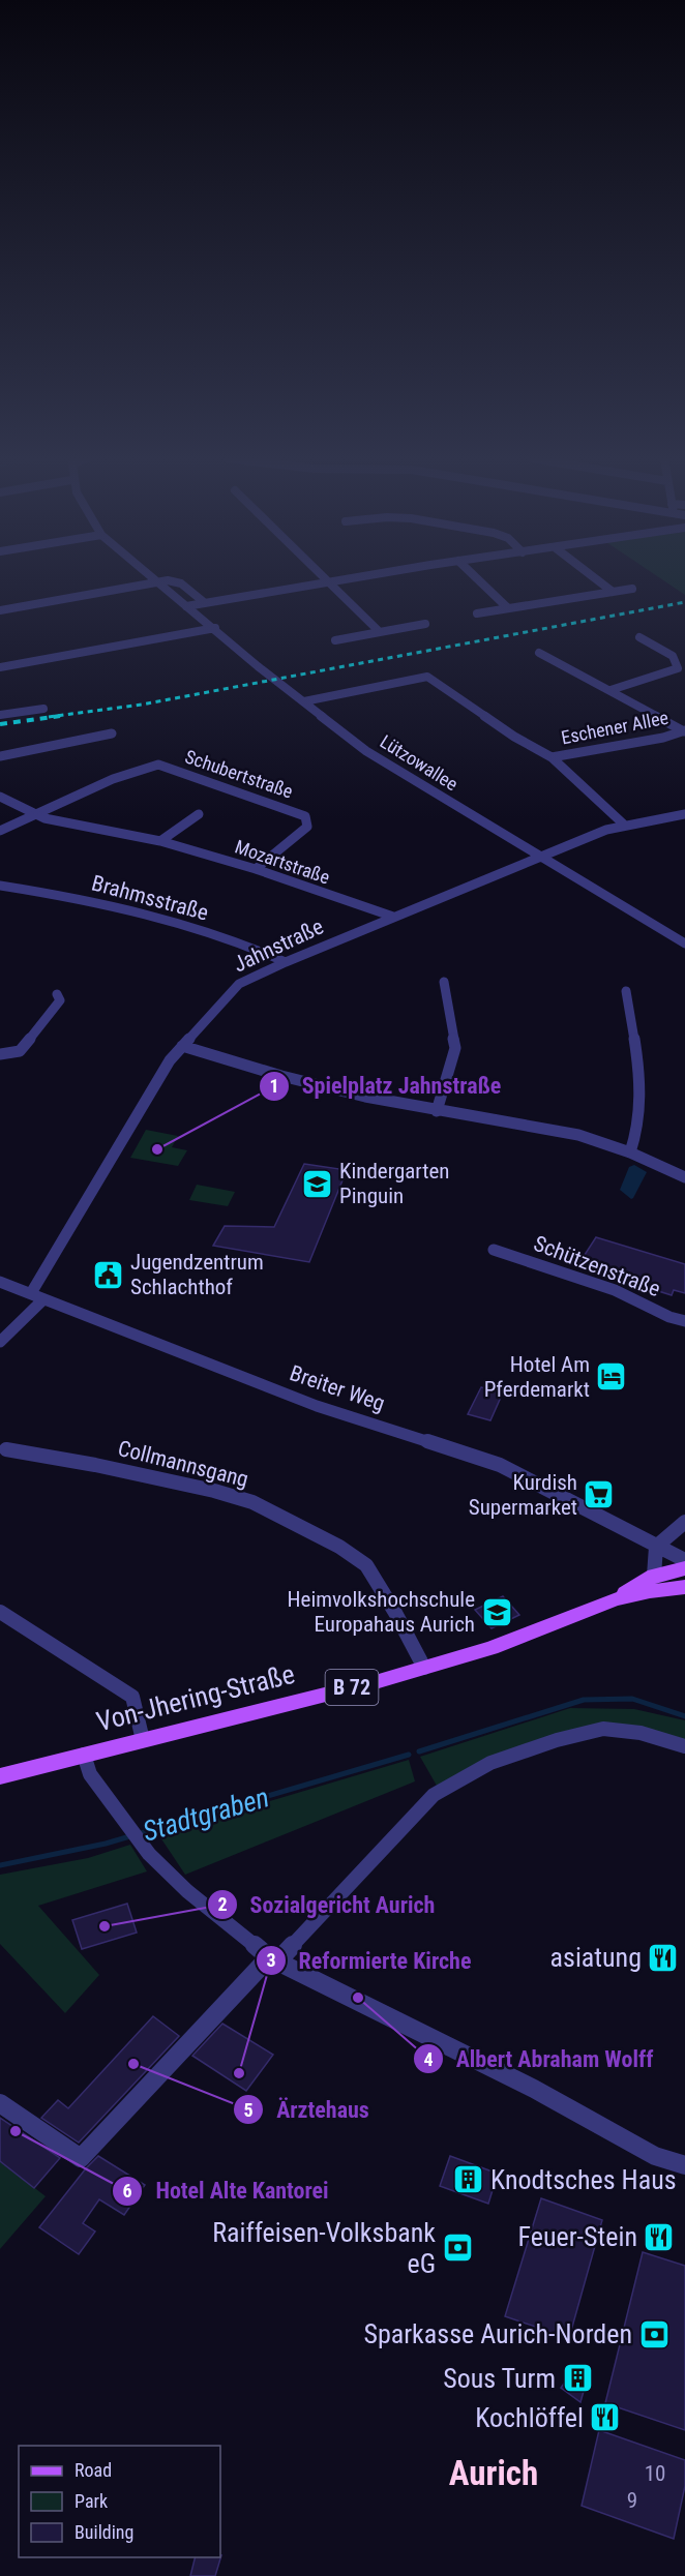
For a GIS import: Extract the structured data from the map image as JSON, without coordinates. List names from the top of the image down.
{
  "streets": {
    "main road": ["B 72", "Von-Jhering-Straße"],
    "street": [
      "Eschener Allee",
      "Lützowallee",
      "Schubertstraße",
      "Mozartstraße",
      "Brahmsstraße",
      "Jahnstraße",
      "Schützenstraße",
      "Breiter Weg",
      "Collmannsgang"
    ]
  },
  "crossings": [
    ["Lützowallee", "Jahnstraße"],
    ["Schubertstraße", "Mozartstraße"],
    ["Mozartstraße", "Jahnstraße"],
    ["Brahmsstraße", "Jahnstraße"],
    ["Jahnstraße", "Breiter Weg"],
    ["Collmannsgang", "Von-Jhering-Straße"]
  ],
  "districts": ["Aurich"],
  "water": ["Stadtgraben"],
  "places": {
    "other": [
      "Spielplatz Jahnstraße",
      "Sozialgericht Aurich",
      "Albert Abraham Wolff",
      "Ärztehaus",
      "Reformierte Kirche",
      "Hotel Alte Kantorei"
    ],
    "school or university": ["Kindergarten Pinguin", "Heimvolkshochschule Europahaus Aurich"],
    "public building": ["Jugendzentrum Schlachthof"],
    "hotel": ["Hotel Am Pferdemarkt"],
    "supermarket": ["Kurdish Supermarket"],
    "restaurant": ["asiatung", "Feuer-Stein", "Kochlöffel"],
    "building": ["Knodtsches Haus", "Sous Turm"],
    "bank": ["Raiffeisen-Volksbank eG", "Sparkasse Aurich-Norden"]
  },
  "house_numbers": ["10", "9"],
  "legend": ["Road", "Park", "Building"]
}
